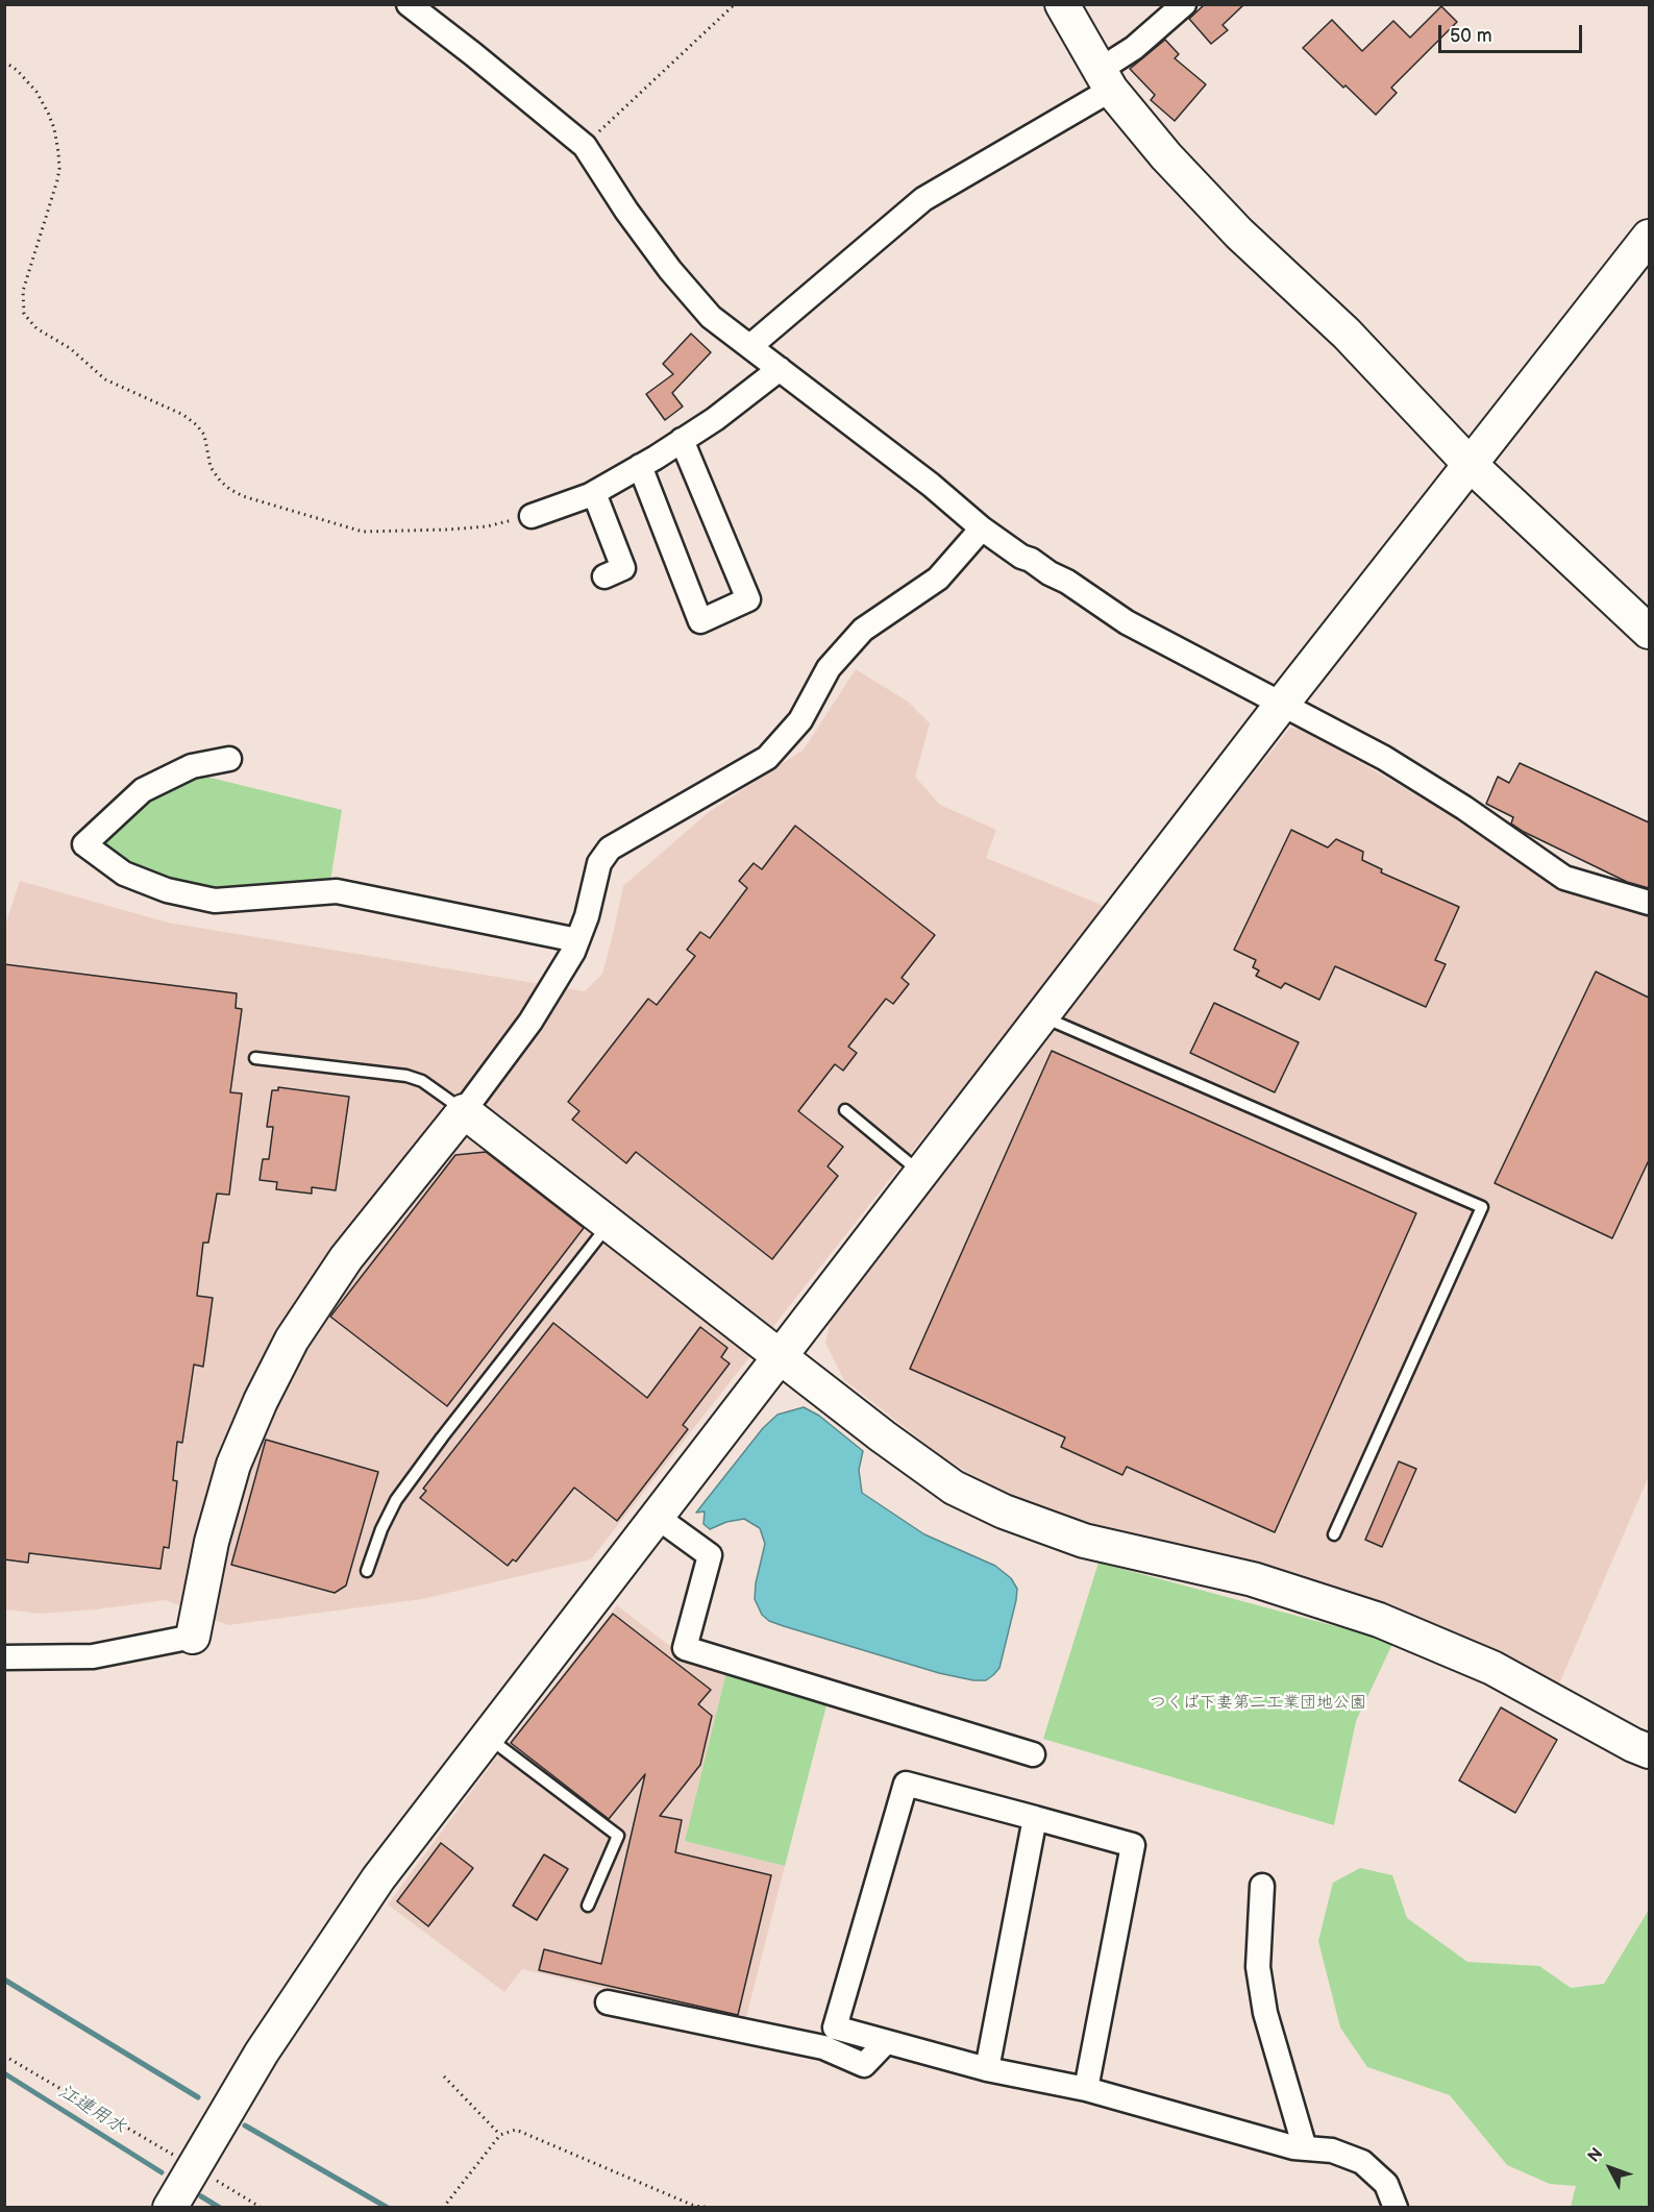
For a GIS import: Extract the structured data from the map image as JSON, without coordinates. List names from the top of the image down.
{
  "water": ["江連用水"],
  "parks": ["つくば下妻第二工業団地公園"],
  "scale_bar": "50 m",
  "north": "top left"
}
